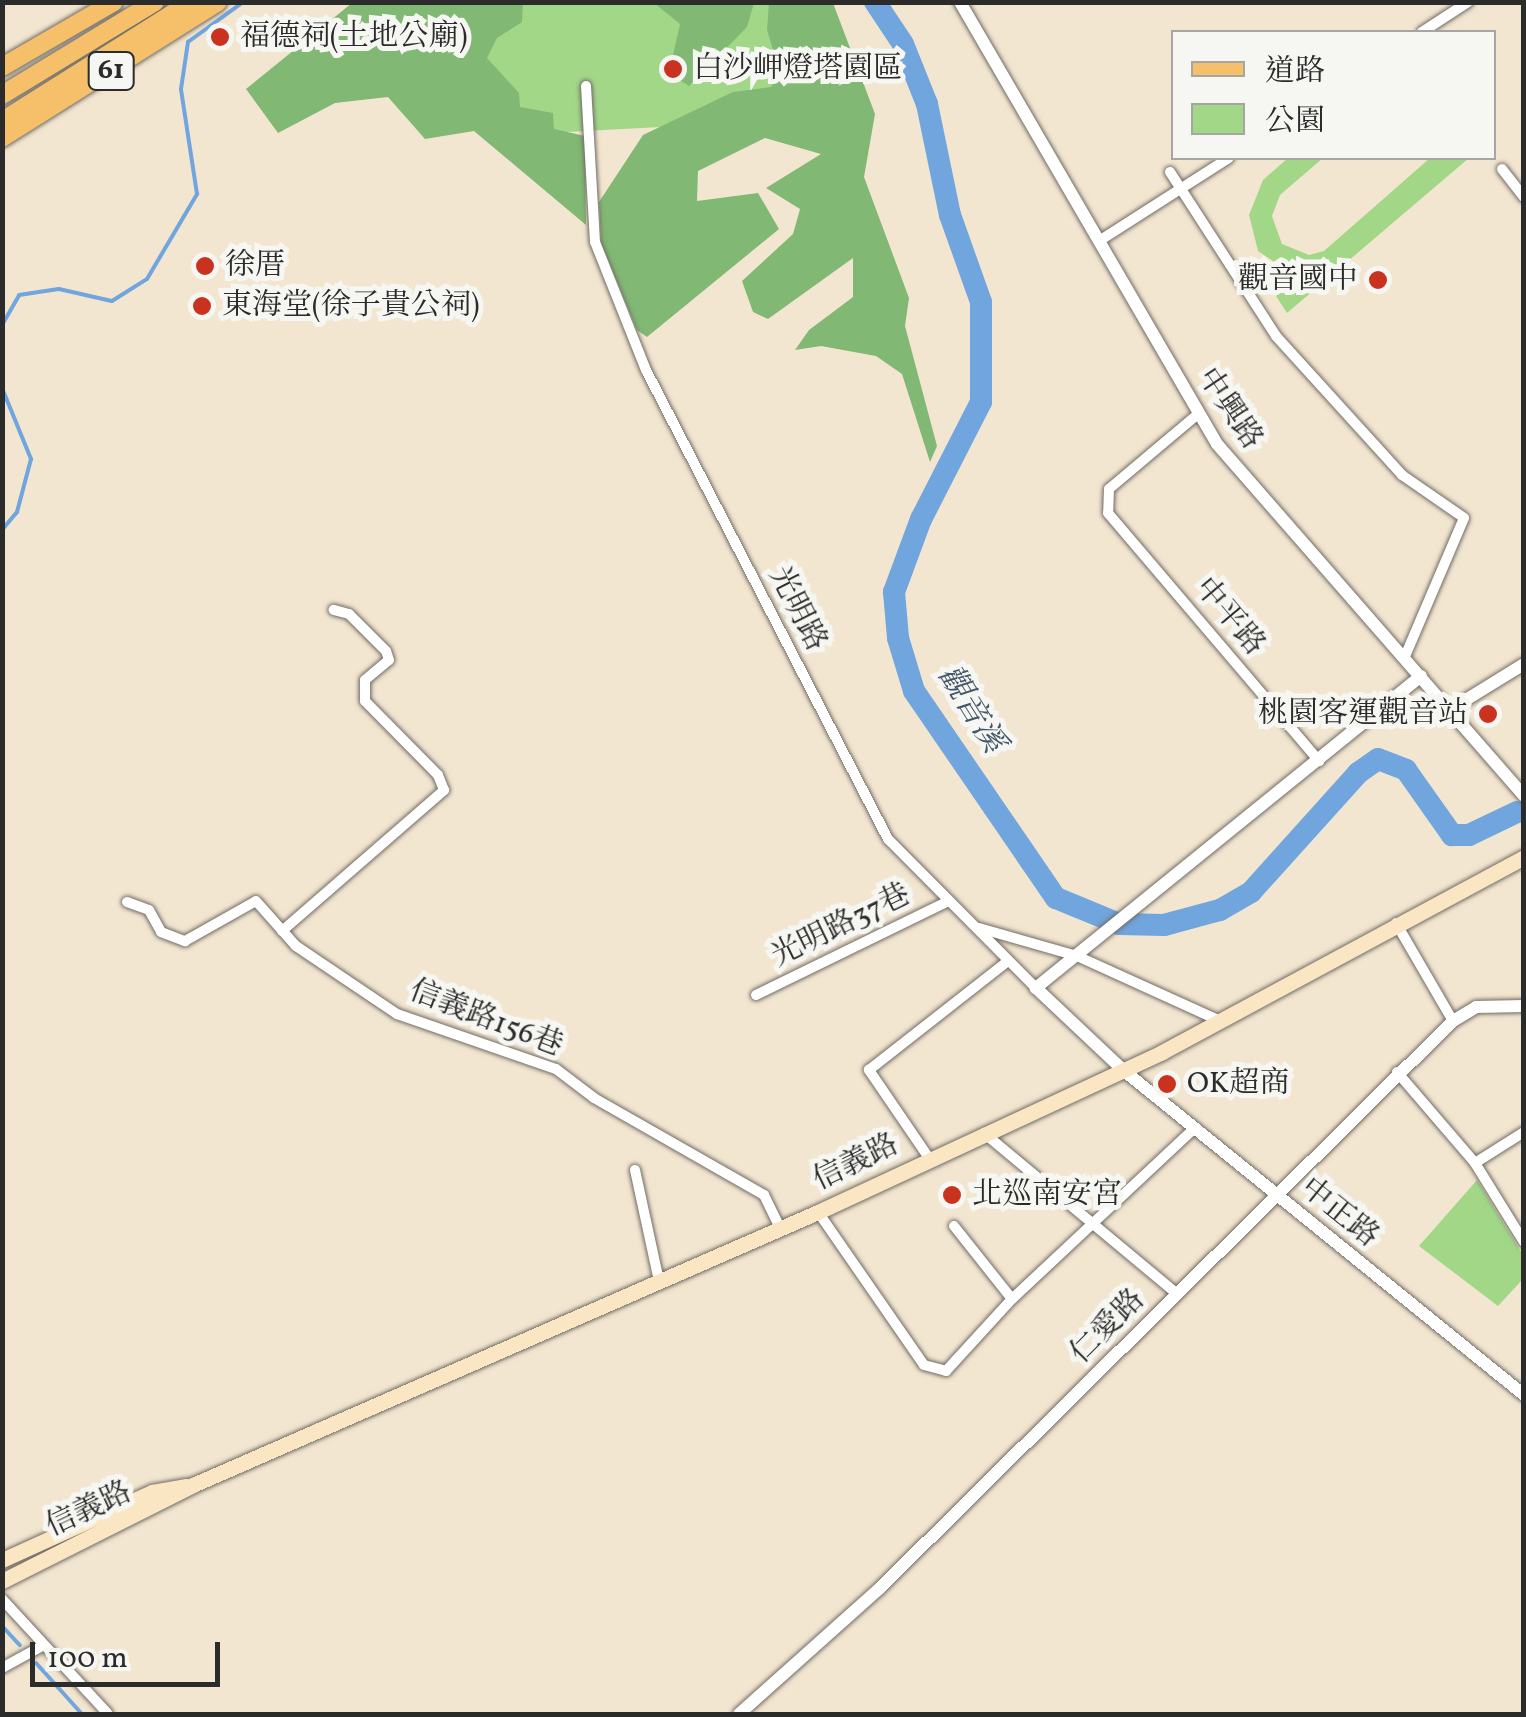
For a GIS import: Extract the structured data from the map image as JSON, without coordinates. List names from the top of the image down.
{
  "streets": {
    "main road": ["61", "信義路"],
    "street": [
      "中興路",
      "光明路",
      "中平路",
      "光明路37巷",
      "信義路156巷",
      "中正路",
      "仁愛路"
    ]
  },
  "crossings": [
    ["中興路", "中平路"],
    ["光明路", "光明路37巷"],
    ["光明路", "信義路"],
    ["光明路", "中正路"],
    ["信義路156巷", "信義路"],
    ["信義路", "中正路"],
    ["中正路", "仁愛路"]
  ],
  "water": ["觀音溪"],
  "places": [
    "福德祠(土地公廟)",
    "白沙岬燈塔園區",
    "徐厝",
    "觀音國中",
    "東海堂(徐子貴公祠)",
    "桃園客運觀音站",
    "OK超商",
    "北巡南安宮"
  ],
  "legend": ["道路", "公園"],
  "scale_bar": "100 m"
}
